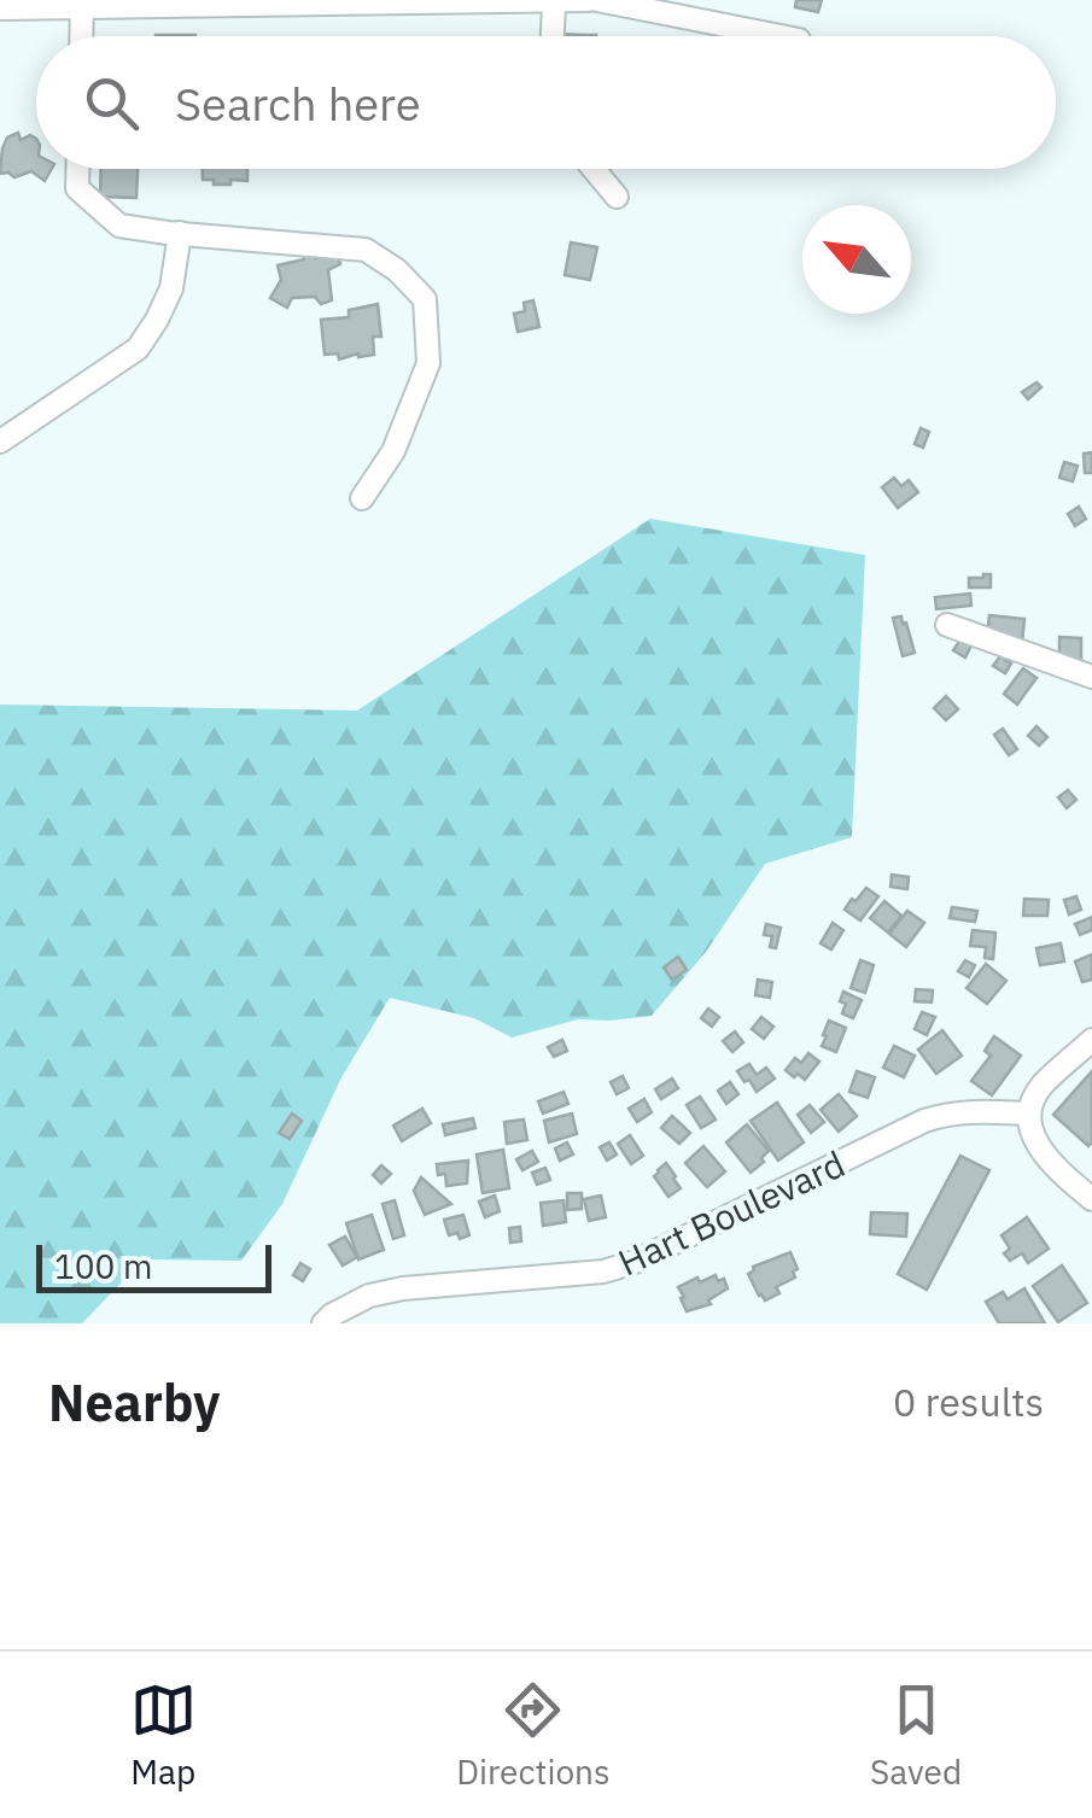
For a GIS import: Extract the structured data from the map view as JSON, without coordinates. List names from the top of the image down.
{
  "streets": {
    "street": ["Hart Boulevard"]
  },
  "scale_bar": "100 m",
  "north": "top left",
  "page": {
    "search": "Search here",
    "scale": "100 m",
    "heading": ["Nearby", "0 results"],
    "nav": ["Map", "Directions", "Saved"]
  }
}
